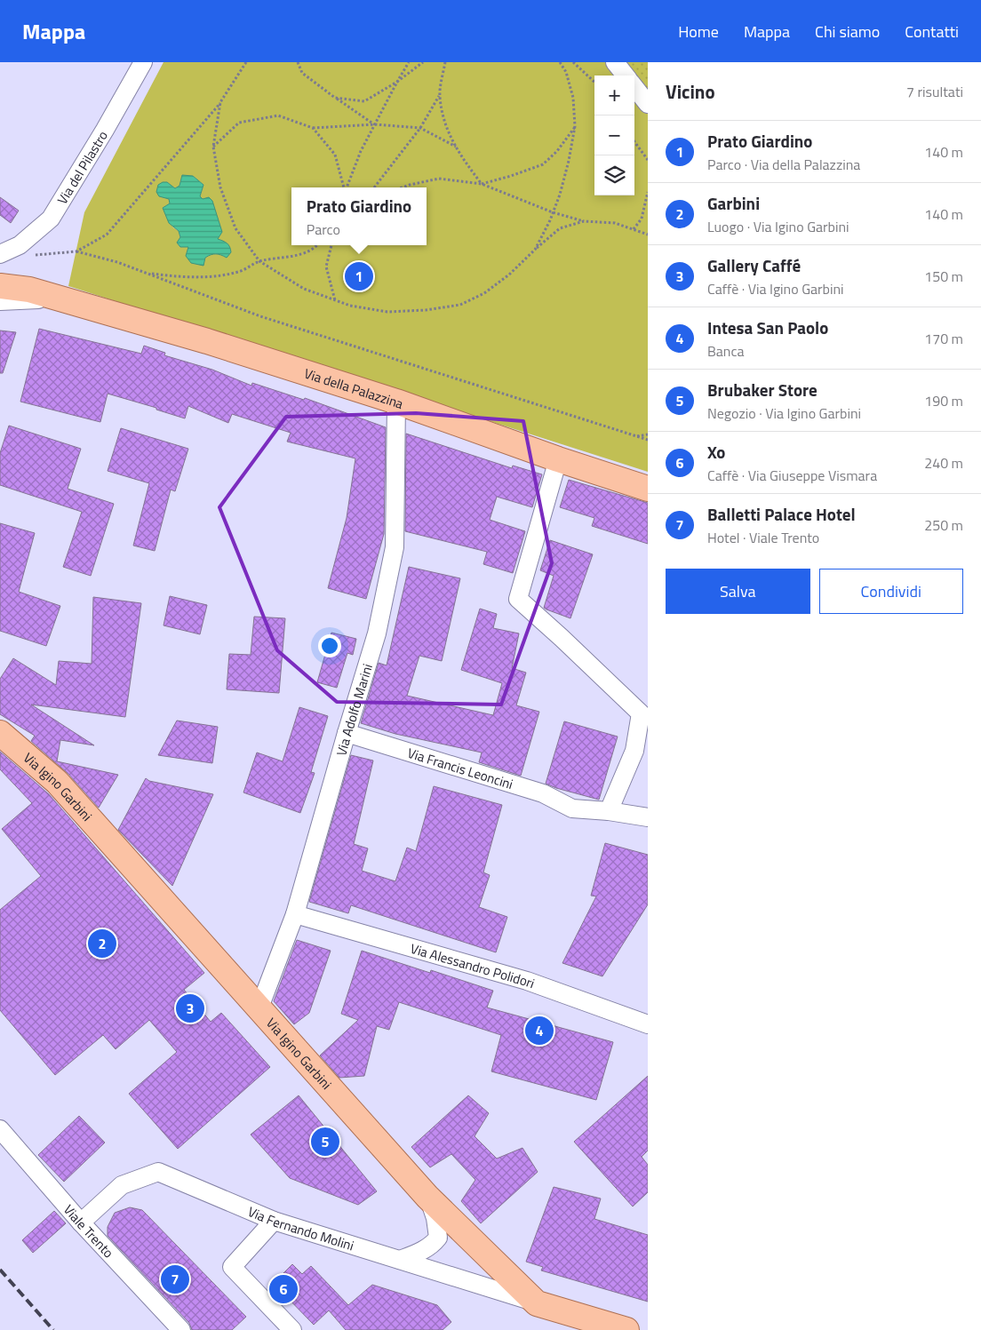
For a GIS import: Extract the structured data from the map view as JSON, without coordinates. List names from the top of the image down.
{
  "streets": {
    "main road": ["Via della Palazzina", "Via Igino Garbini"],
    "street": [
      "Via del Pilastro",
      "Via Adolfo Marini",
      "Via Francis Leoncini",
      "Via Alessandro Polidori",
      "Via Fernando Molini",
      "Viale Trento"
    ]
  },
  "crossings": [
    ["Via della Palazzina", "Via Adolfo Marini"],
    ["Via Adolfo Marini", "Via Francis Leoncini"],
    ["Via Adolfo Marini", "Via Igino Garbini"],
    ["Via Adolfo Marini", "Via Alessandro Polidori"],
    ["Via Igino Garbini", "Via Fernando Molini"],
    ["Via Fernando Molini", "Viale Trento"]
  ],
  "page": {
    "header": "Mappa",
    "nav": [
      "Home",
      "Mappa",
      "Chi siamo",
      "Contatti"
    ],
    "heading": ["Vicino", "7 risultati"],
    "map_buttons": ["+", "−"],
    "list": [
      {
        "mark": "1",
        "name": "Prato Giardino",
        "note": "Parco · Via della Palazzina",
        "value": "140 m"
      },
      {
        "mark": "2",
        "name": "Garbini",
        "note": "Luogo · Via Igino Garbini",
        "value": "140 m"
      },
      {
        "mark": "3",
        "name": "Gallery Caffé",
        "note": "Caffè · Via Igino Garbini",
        "value": "150 m"
      },
      {
        "mark": "4",
        "name": "Intesa San Paolo",
        "note": "Banca",
        "value": "170 m"
      },
      {
        "mark": "5",
        "name": "Brubaker Store",
        "note": "Negozio · Via Igino Garbini",
        "value": "190 m"
      },
      {
        "mark": "6",
        "name": "Xo",
        "note": "Caffè · Via Giuseppe Vismara",
        "value": "240 m"
      },
      {
        "mark": "7",
        "name": "Balletti Palace Hotel",
        "note": "Hotel · Viale Trento",
        "value": "250 m"
      }
    ],
    "popup": ["Prato Giardino", "Parco"],
    "pins": [
      "1",
      "2",
      "3",
      "4",
      "5",
      "7",
      "6"
    ],
    "buttons": ["Salva", "Condividi"]
  }
}
